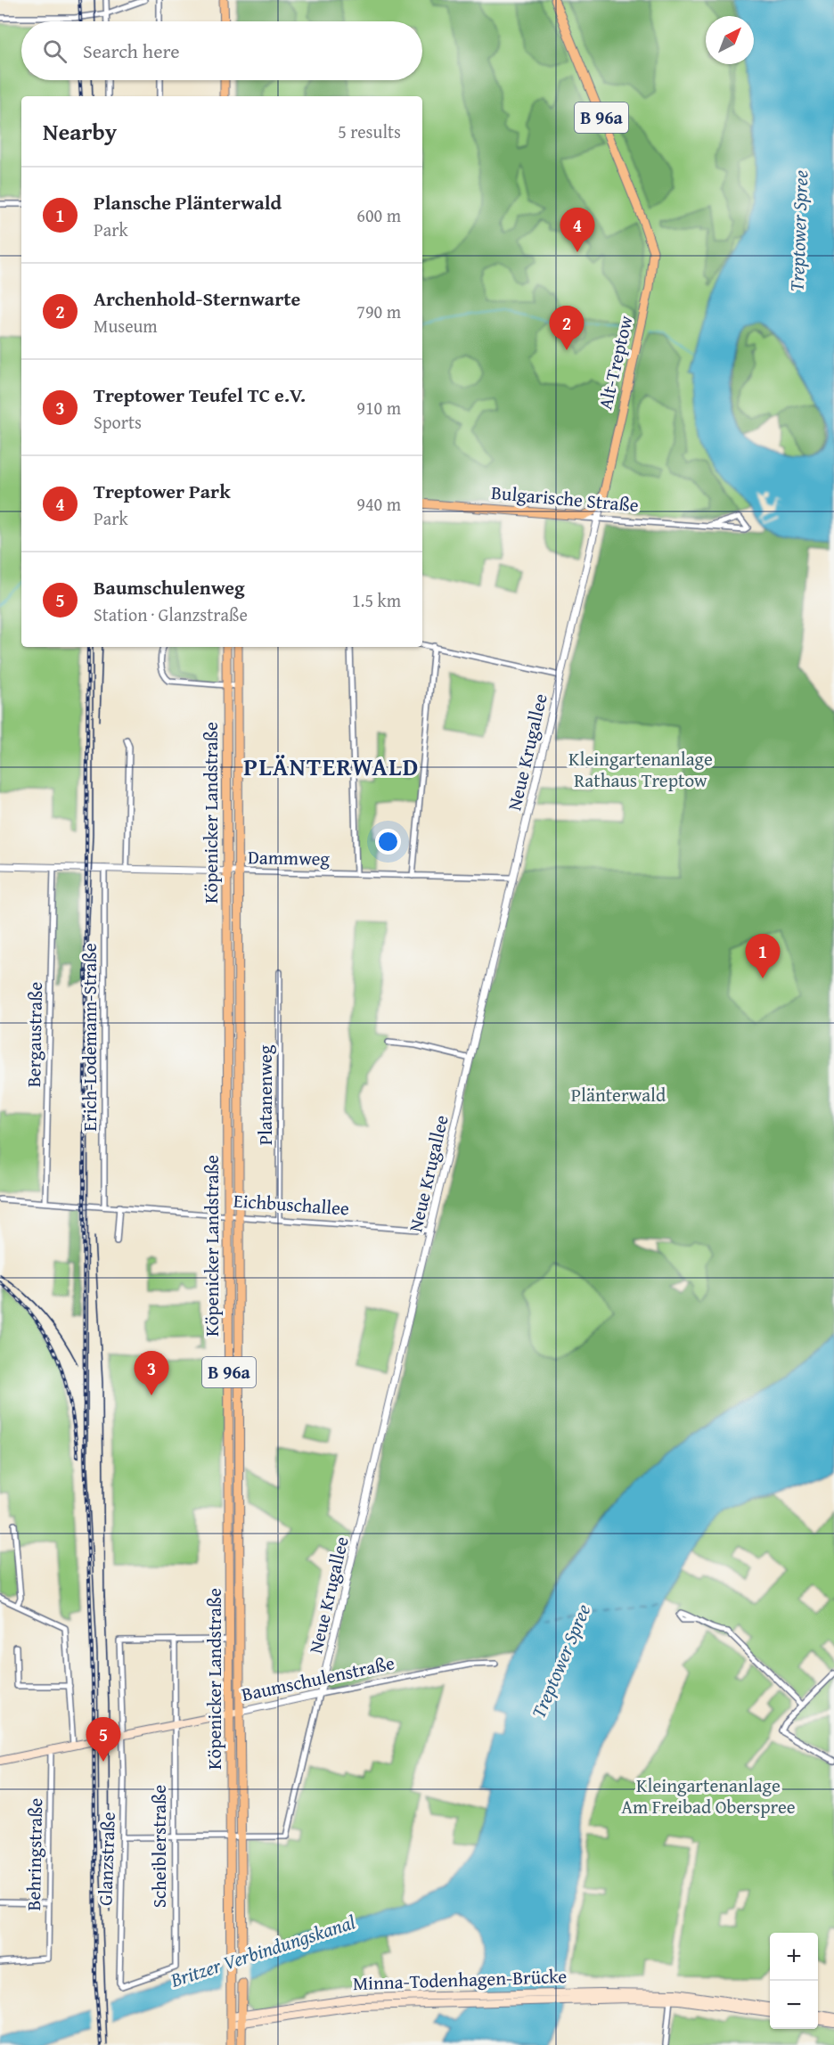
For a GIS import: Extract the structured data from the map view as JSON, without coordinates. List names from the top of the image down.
{
  "streets": {
    "main road": [
      "B 96a",
      "Alt-Treptow",
      "Bulgarische Straße",
      "Köpenicker Landstraße",
      "Baumschulenstraße",
      "Minna-Todenhagen-Brücke"
    ],
    "street": [
      "Neue Krugallee",
      "Dammweg",
      "Bergaustraße",
      "Erich-Lodemann-Straße",
      "Platanenweg",
      "Eichbuschallee",
      "Scheiblerstraße",
      "Behringstraße",
      "Glanzstraße"
    ]
  },
  "crossings": [
    ["Alt-Treptow", "Bulgarische Straße"],
    ["Alt-Treptow", "Neue Krugallee"],
    ["Bulgarische Straße", "Neue Krugallee"],
    ["Neue Krugallee", "Köpenicker Landstraße"],
    ["Neue Krugallee", "Dammweg"],
    ["Neue Krugallee", "Eichbuschallee"],
    ["Neue Krugallee", "Baumschulenstraße"],
    ["Köpenicker Landstraße", "Dammweg"],
    ["Köpenicker Landstraße", "Eichbuschallee"],
    ["Köpenicker Landstraße", "Baumschulenstraße"],
    ["Köpenicker Landstraße", "Minna-Todenhagen-Brücke"],
    ["Dammweg", "Bergaustraße"],
    ["Dammweg", "Erich-Lodemann-Straße"],
    ["Bergaustraße", "Eichbuschallee"],
    ["Erich-Lodemann-Straße", "Eichbuschallee"],
    ["Platanenweg", "Eichbuschallee"],
    ["Baumschulenstraße", "Scheiblerstraße"],
    ["Baumschulenstraße", "Glanzstraße"],
    ["Scheiblerstraße", "Glanzstraße"]
  ],
  "districts": ["PLÄNTERWALD"],
  "water": ["Treptower Spree", "Britzer Verbindungskanal"],
  "parks": ["Kleingartenanlage Rathaus Treptow", "Plänterwald", "Kleingartenanlage Am Freibad Oberspree"],
  "north": "top right",
  "page": {
    "search": "Search here",
    "heading": ["Nearby", "5 results"],
    "list": [
      {
        "mark": "1",
        "name": "Plansche Plänterwald",
        "note": "Park",
        "value": "600 m"
      },
      {
        "mark": "2",
        "name": "Archenhold-Sternwarte",
        "note": "Museum",
        "value": "790 m"
      },
      {
        "mark": "3",
        "name": "Treptower Teufel TC e.V.",
        "note": "Sports",
        "value": "910 m"
      },
      {
        "mark": "4",
        "name": "Treptower Park",
        "note": "Park",
        "value": "940 m"
      },
      {
        "mark": "5",
        "name": "Baumschulenweg",
        "note": "Station · Glanzstraße",
        "value": "1.5 km"
      }
    ],
    "pins": [
      "4",
      "2",
      "1",
      "3",
      "5"
    ],
    "map_buttons": ["+", "−"]
  }
}
